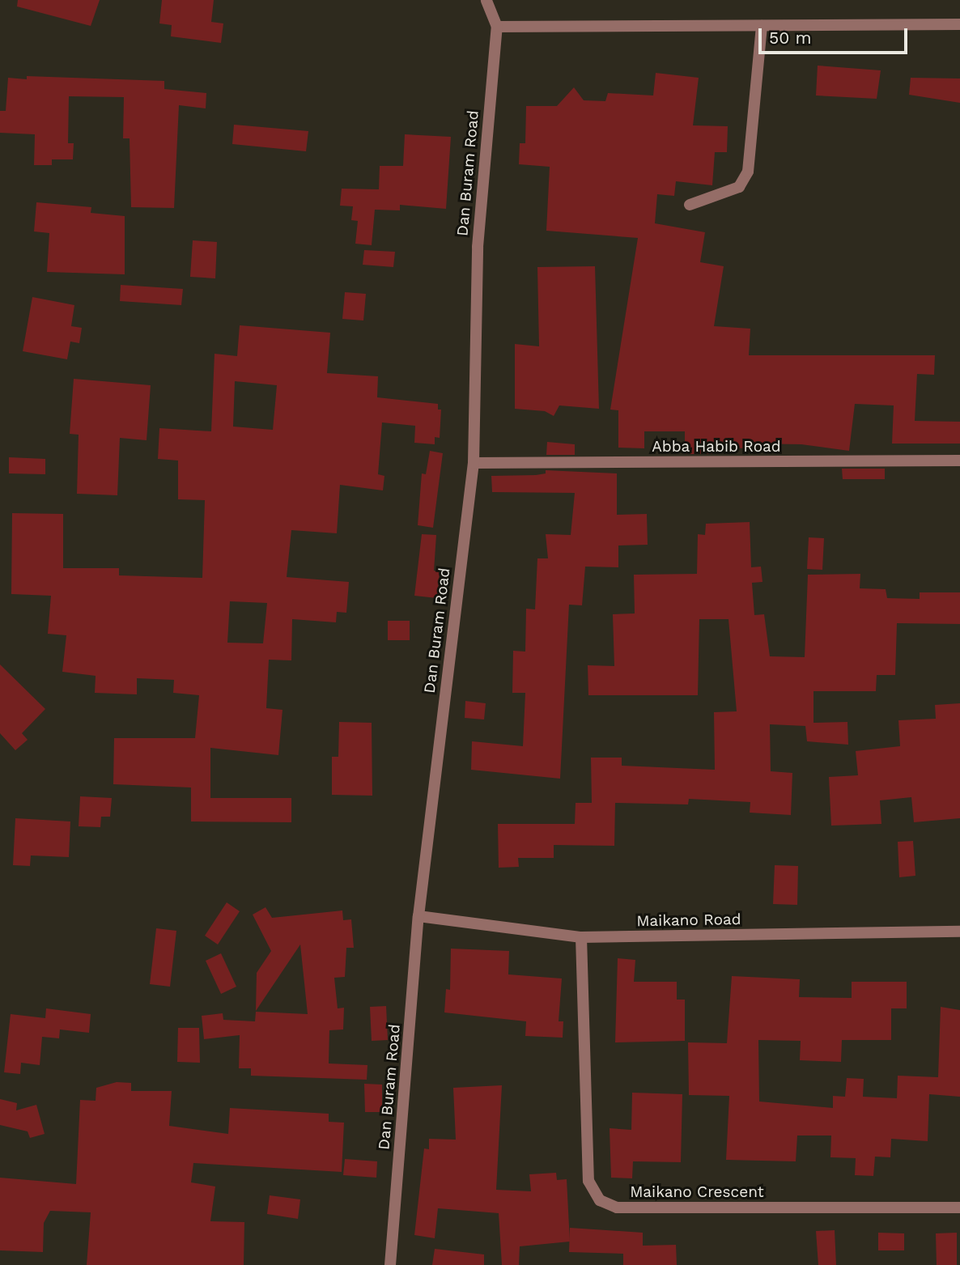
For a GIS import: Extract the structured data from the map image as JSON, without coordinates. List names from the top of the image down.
{
  "streets": {
    "street": [
      "Dan Buram Road",
      "Abba Habib Road",
      "Maikano Road",
      "Maikano Crescent"
    ]
  },
  "crossings": [
    ["Dan Buram Road", "Abba Habib Road"],
    ["Dan Buram Road", "Maikano Road"],
    ["Maikano Road", "Maikano Crescent"]
  ],
  "scale_bar": "50 m"
}
